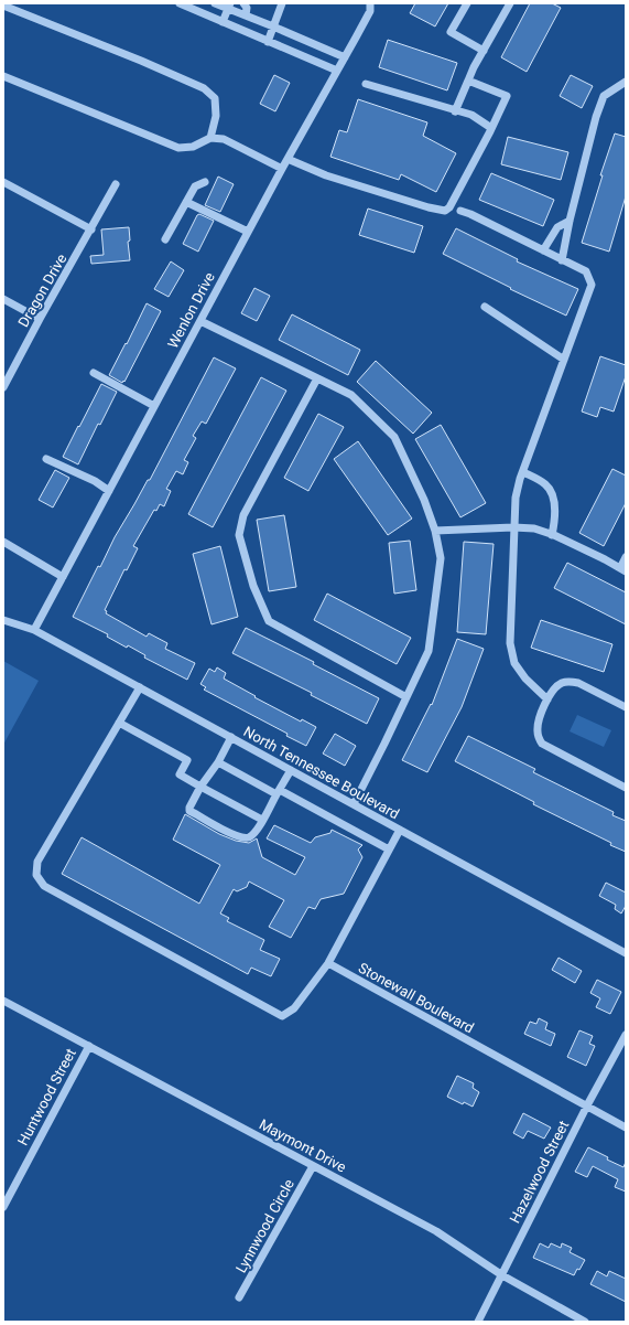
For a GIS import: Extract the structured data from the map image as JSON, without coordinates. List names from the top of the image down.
{
  "streets": {
    "street": [
      "Dragon Drive",
      "Wenlon Drive",
      "North Tennessee Boulevard",
      "Stonewall Boulevard",
      "Huntwood Street",
      "Maymont Drive",
      "Hazelwood Street",
      "Lynnwood Circle"
    ]
  },
  "crossings": [
    ["Wenlon Drive", "North Tennessee Boulevard"],
    ["Stonewall Boulevard", "Hazelwood Street"],
    ["Huntwood Street", "Maymont Drive"],
    ["Maymont Drive", "Hazelwood Street"],
    ["Maymont Drive", "Lynnwood Circle"]
  ]
}
